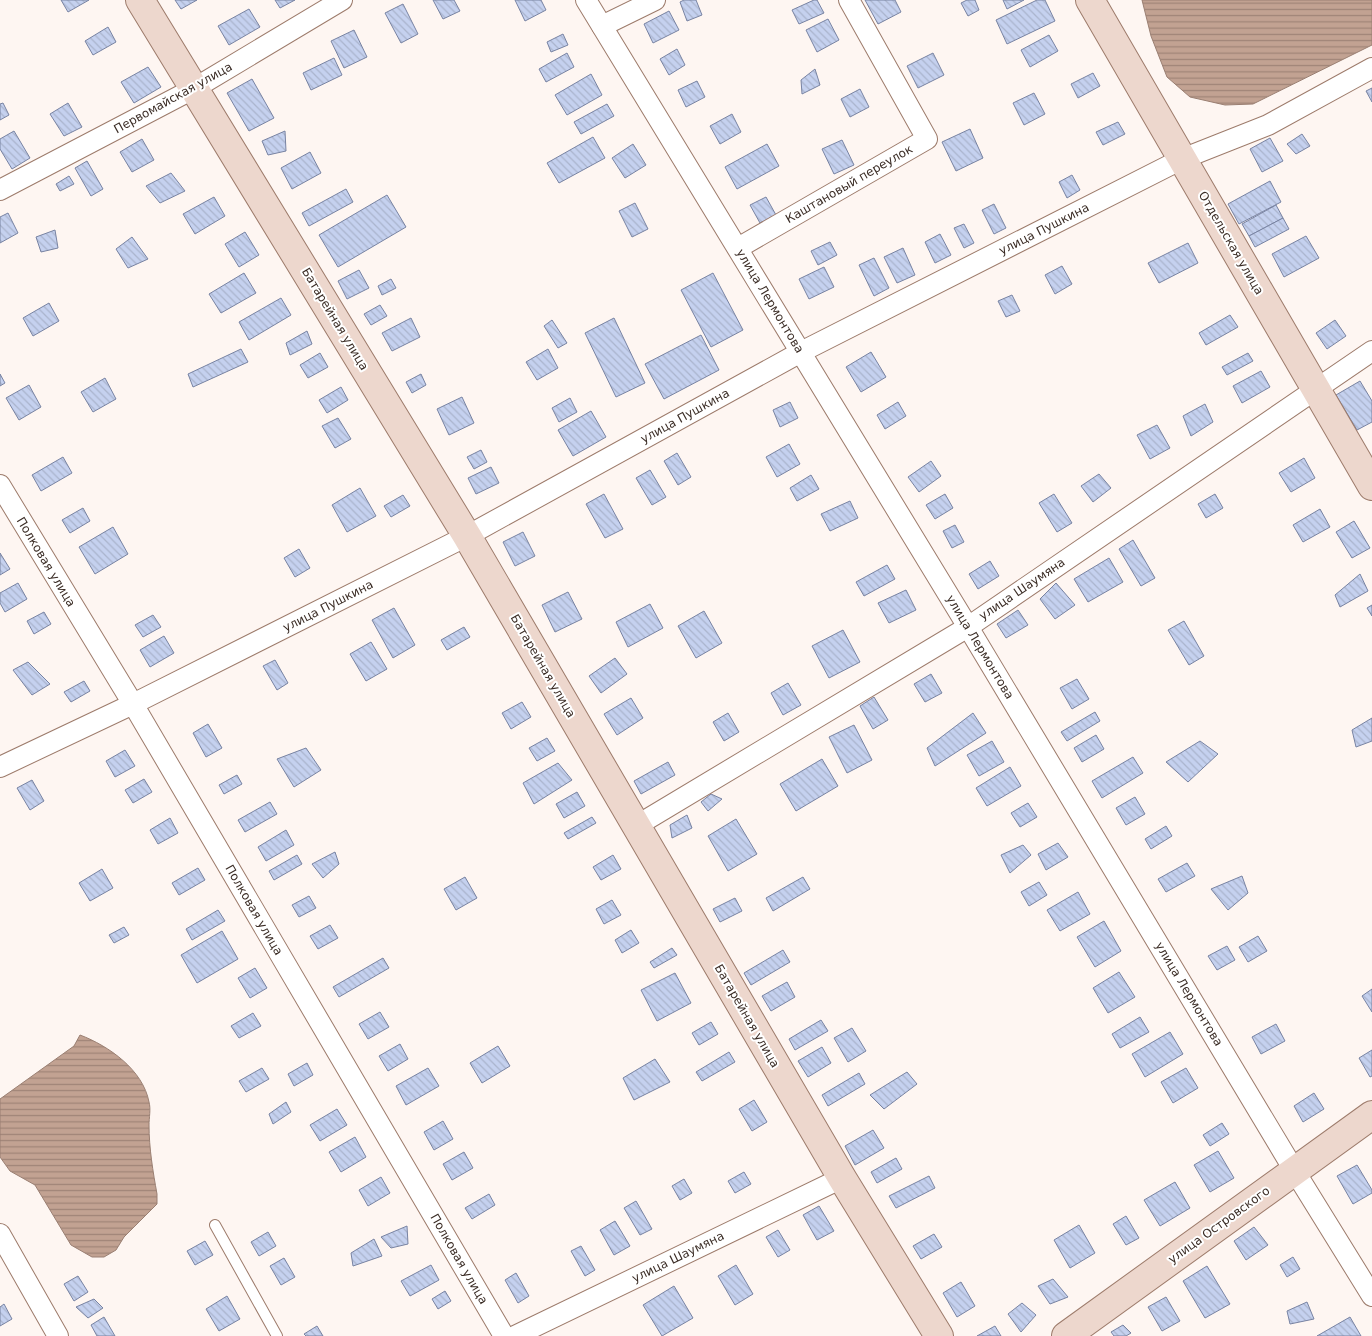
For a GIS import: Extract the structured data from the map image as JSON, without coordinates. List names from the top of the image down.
{
  "streets": {
    "street": [
      "Первомайская улица",
      "Каштановый переулок",
      "улица Пушкина",
      "Отдельская улица",
      "улица Лермонтова",
      "Батарейная улица",
      "Полковая улица",
      "улица Шаумяна",
      "улица Островского"
    ]
  },
  "crossings": [
    ["Первомайская улица", "Батарейная улица"],
    ["Каштановый переулок", "улица Лермонтова"],
    ["улица Пушкина", "Отдельская улица"],
    ["улица Пушкина", "улица Лермонтова"],
    ["улица Пушкина", "Батарейная улица"],
    ["улица Пушкина", "Полковая улица"],
    ["Отдельская улица", "улица Шаумяна"],
    ["улица Лермонтова", "улица Шаумяна"],
    ["улица Лермонтова", "улица Островского"],
    ["Батарейная улица", "улица Шаумяна"]
  ]
}
